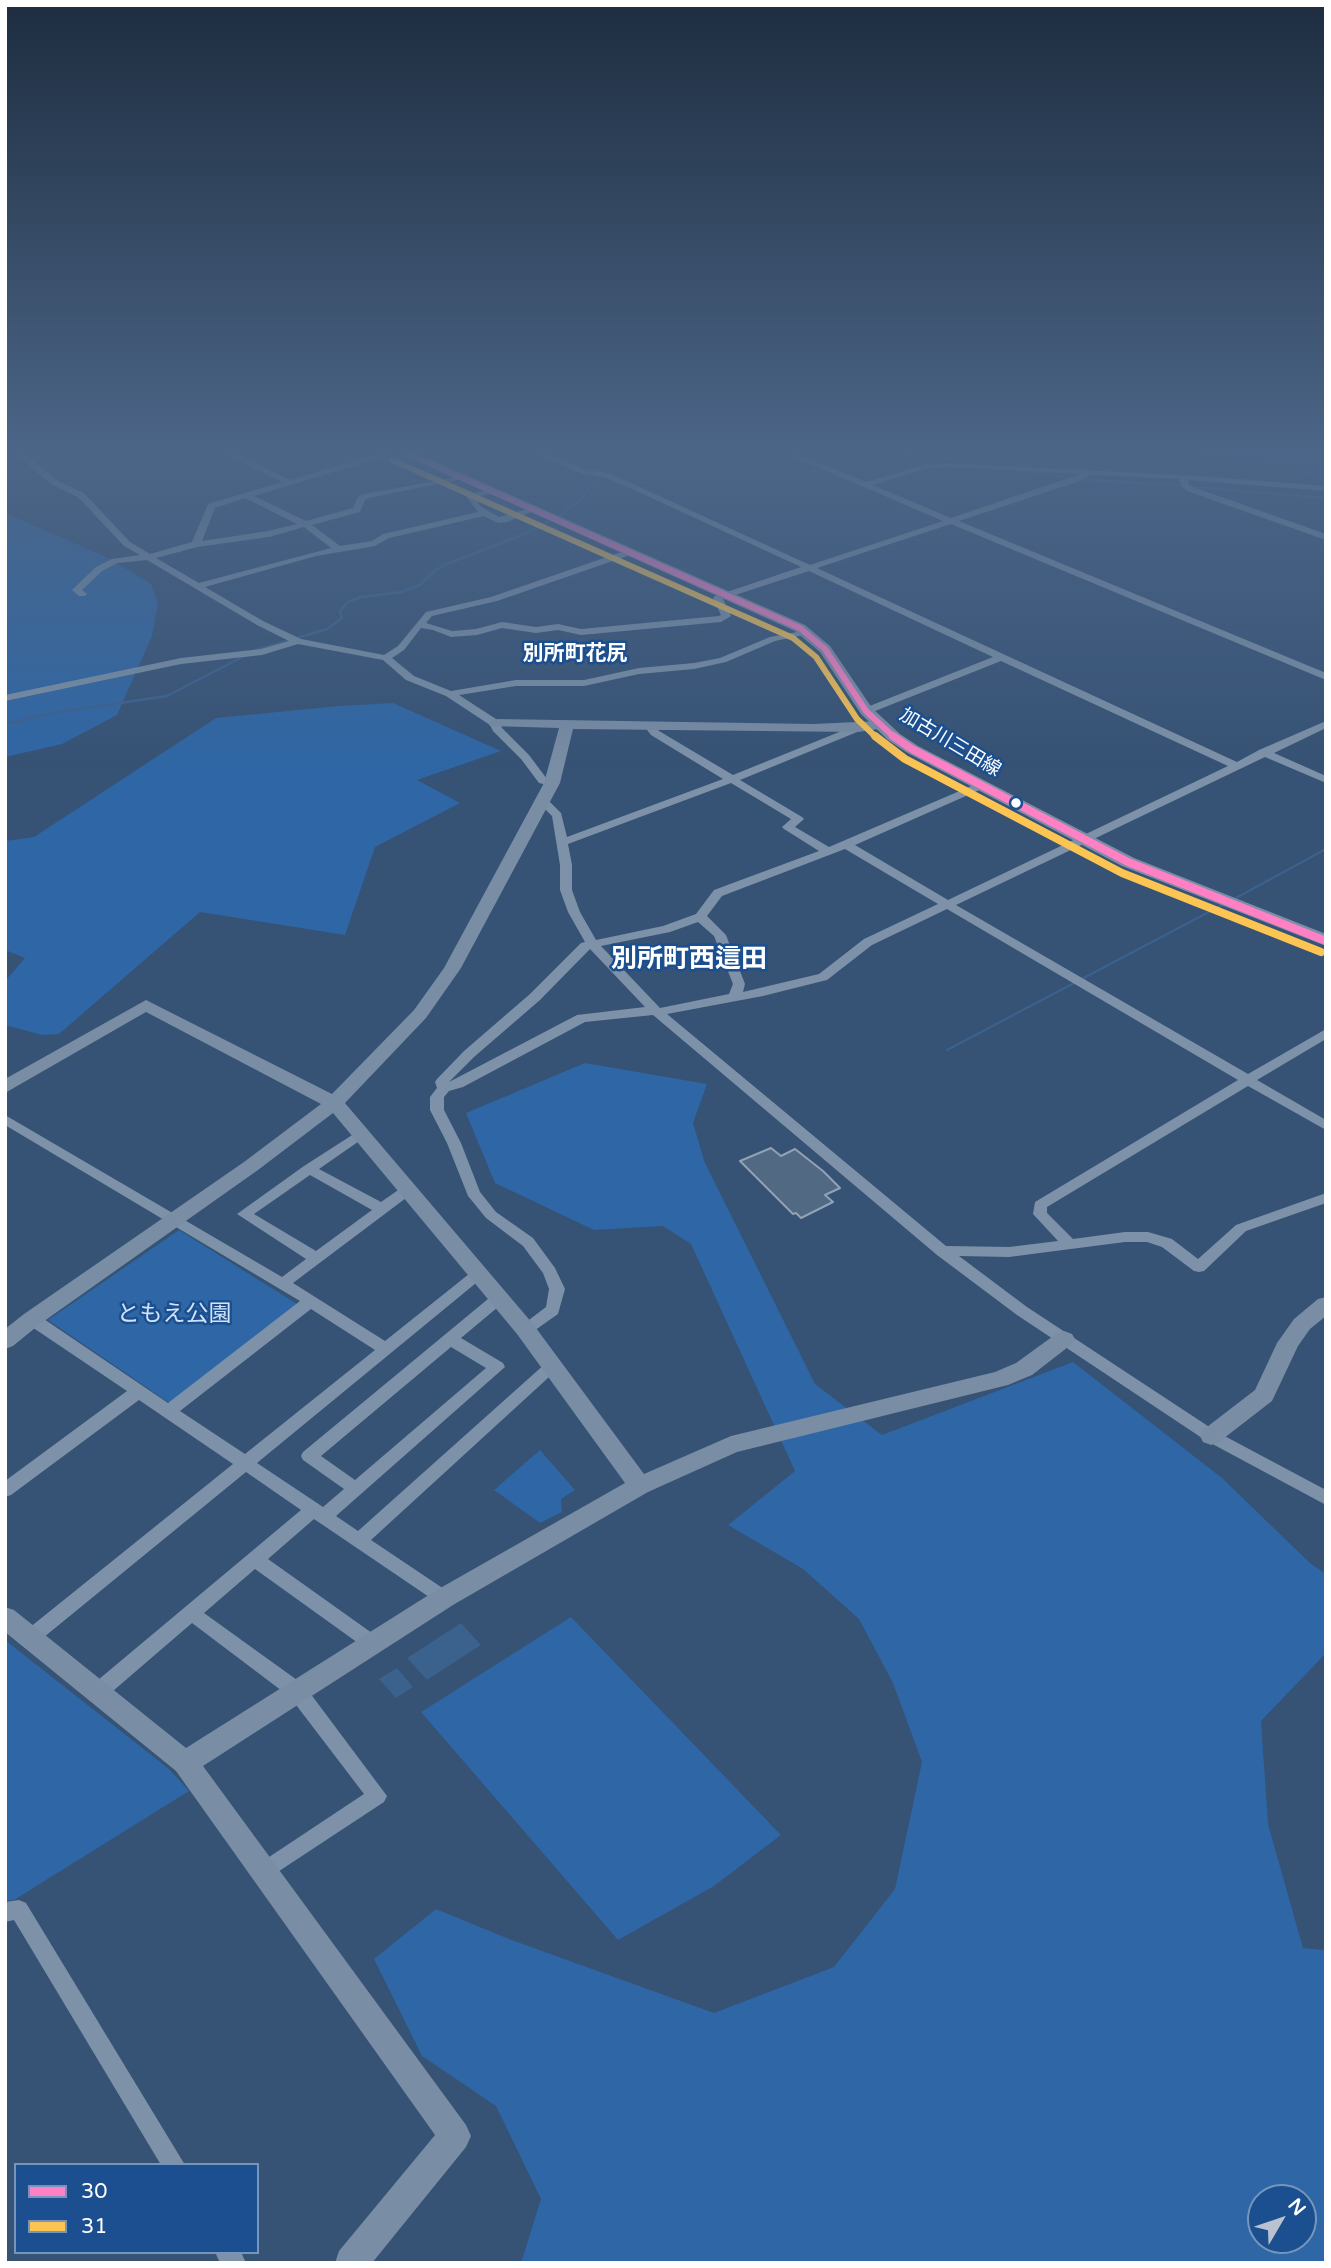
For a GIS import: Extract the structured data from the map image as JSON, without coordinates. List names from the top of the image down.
{
  "streets": {
    "main road": ["加古川三田線"]
  },
  "districts": ["別所町花尻", "別所町西這田"],
  "parks": ["ともえ公園"],
  "lines": ["transit line 30", "transit line 31"],
  "legend": ["30", "31"],
  "north": "top right"
}
